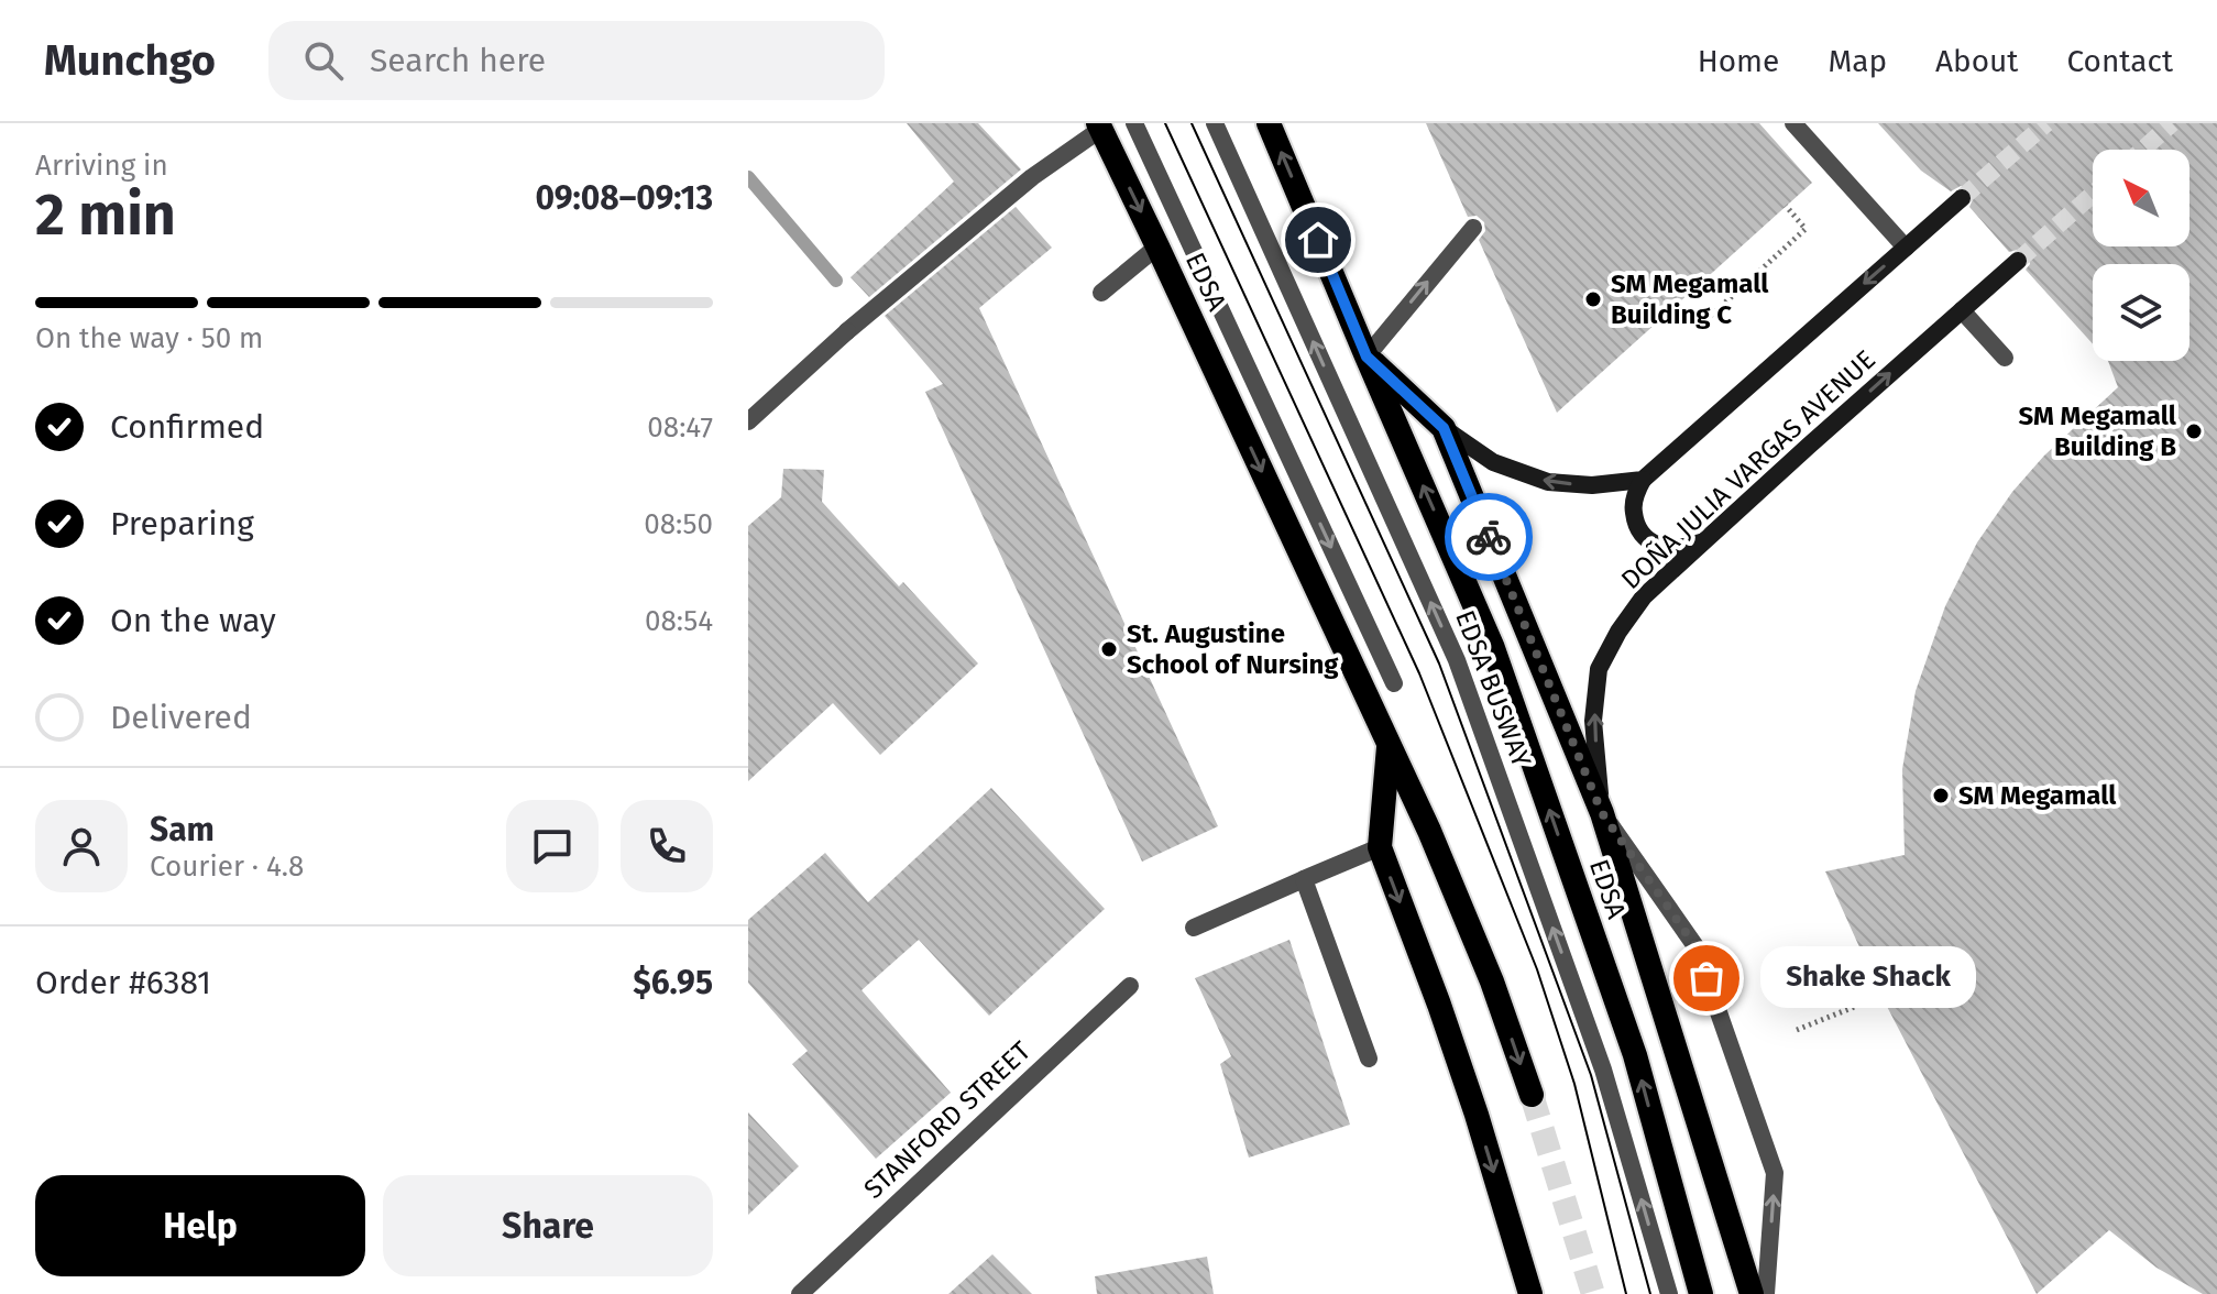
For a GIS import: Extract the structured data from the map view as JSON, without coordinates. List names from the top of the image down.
{
  "streets": {
    "highway": ["EDSA"],
    "main road": ["DOÑA JULIA VARGAS AVENUE"],
    "street": ["EDSA BUSWAY", "STANFORD STREET"]
  },
  "places": [
    "SM Megamall Building C",
    "SM Megamall Building B",
    "St. Augustine School of Nursing",
    "SM Megamall",
    "Shake Shack"
  ],
  "north": "top left",
  "page": {
    "header": "Munchgo",
    "search": "Search here",
    "nav": [
      "Home",
      "Map",
      "About",
      "Contact"
    ],
    "heading": ["2 min", "Arriving in", "09:08–09:13"],
    "panel": [
      "Sam",
      "Courier · 4.8",
      "Order #6381",
      "$6.95"
    ],
    "bar": "On the way · 50 m",
    "list": [
      ["Confirmed", "08:47"],
      ["Preparing", "08:50"],
      ["On the way", "08:54"],
      "Delivered"
    ],
    "bubble": "Shake Shack",
    "buttons": ["Help", "Share"]
  }
}
